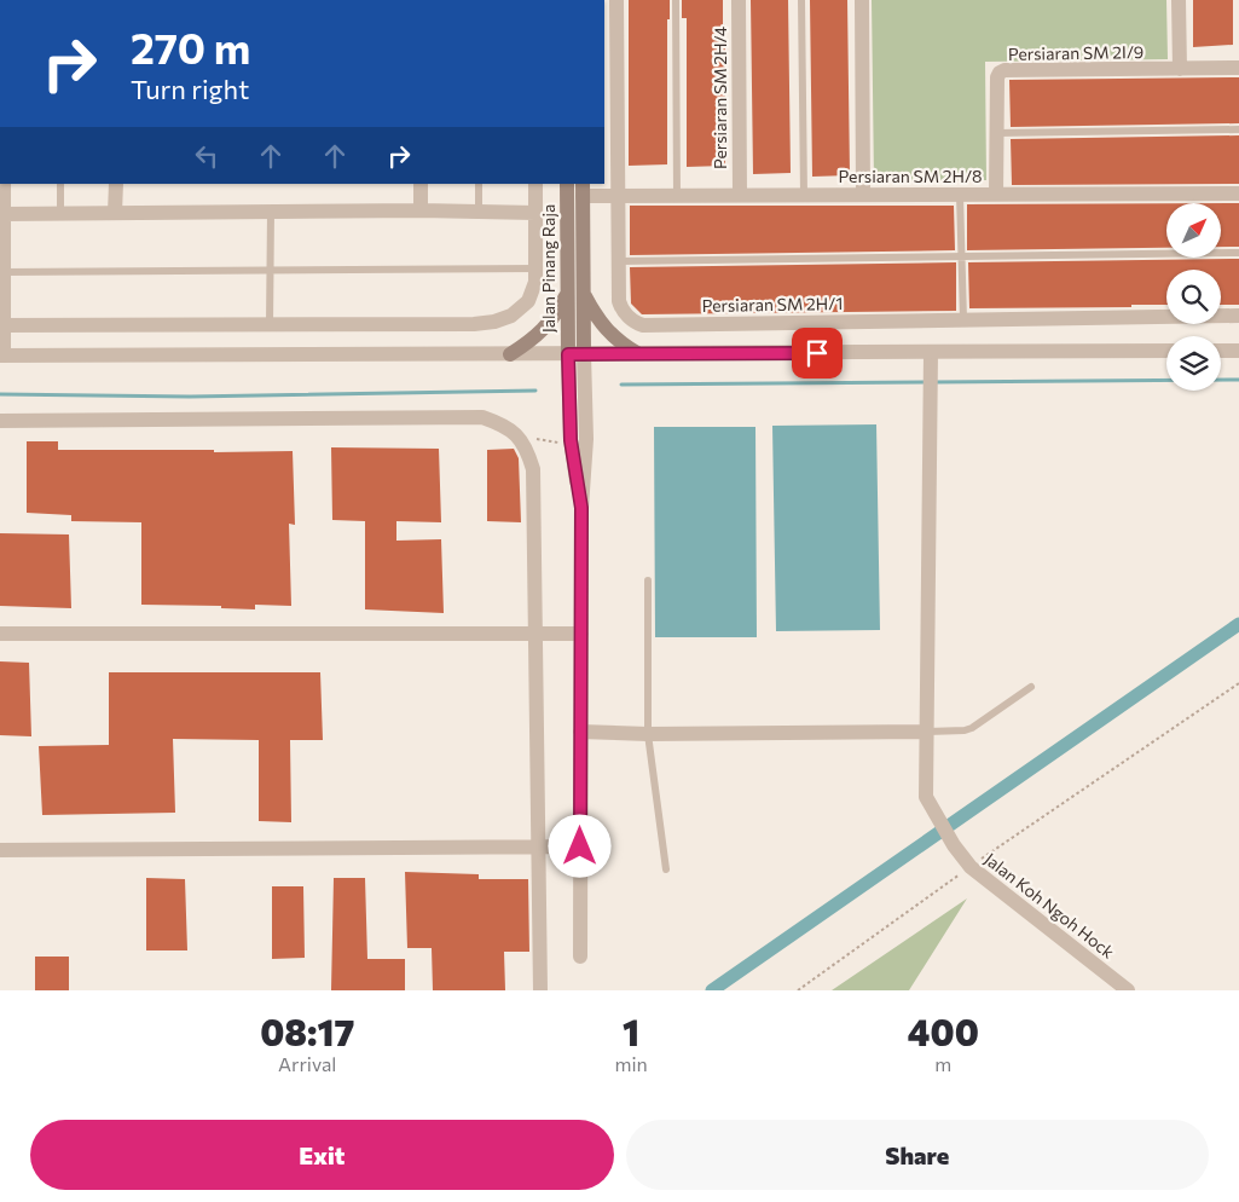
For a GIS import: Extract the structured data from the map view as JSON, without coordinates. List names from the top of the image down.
{
  "streets": {
    "main road": ["Jalan Pinang Raja"],
    "street": [
      "Persiaran SM 2I/9",
      "Persiaran SM 2H/4",
      "Persiaran SM 2H/8",
      "Persiaran SM 2H/1",
      "Jalan Koh Ngoh Hock"
    ]
  },
  "crossings": [
    ["Persiaran SM 2I/9", "Persiaran SM 2H/8"],
    ["Persiaran SM 2H/4", "Persiaran SM 2H/8"],
    ["Persiaran SM 2H/8", "Persiaran SM 2H/1"]
  ],
  "north": "top right",
  "page": {
    "turn": ["270 m", "Turn right"],
    "eta": [
      "08:17",
      "Arrival",
      "1",
      "min",
      "400",
      "m"
    ],
    "buttons": ["Exit", "Share"]
  }
}
